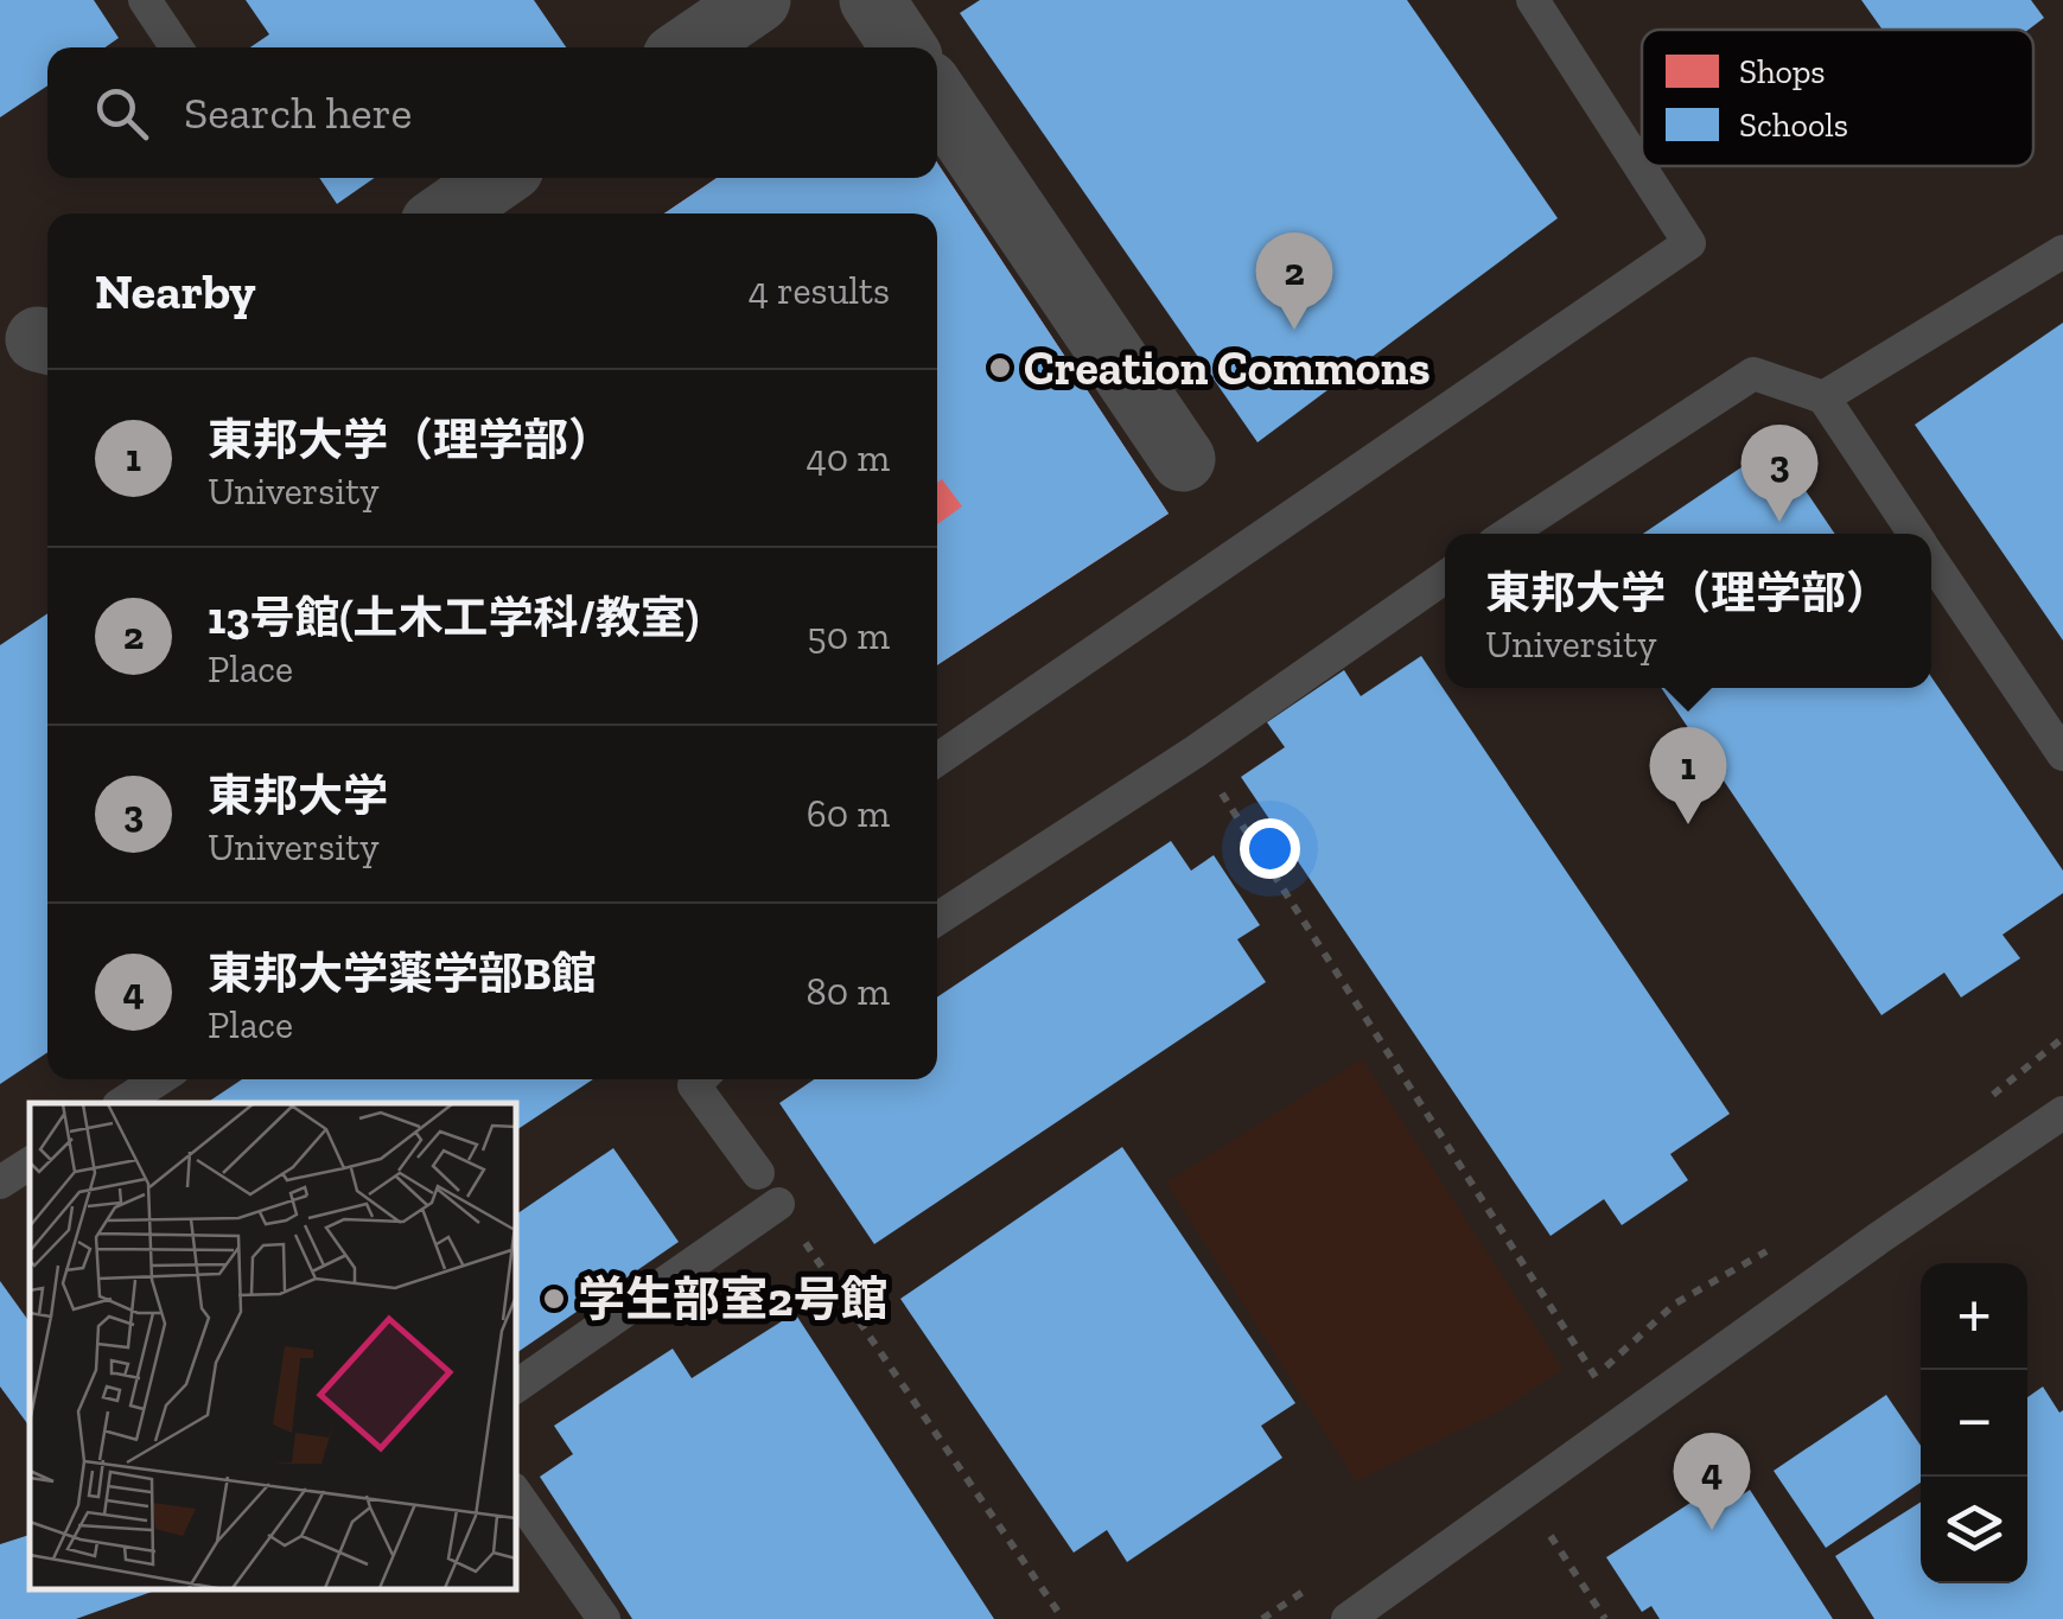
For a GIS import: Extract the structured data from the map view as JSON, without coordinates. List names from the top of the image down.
{
  "places": ["Creation Commons", "学生部室2号館"],
  "legend": ["Shops", "Schools"],
  "page": {
    "search": "Search here",
    "heading": ["Nearby", "4 results"],
    "pins": [
      "2",
      "3",
      "1",
      "4"
    ],
    "list": [
      {
        "mark": "1",
        "name": "東邦大学（理学部）",
        "note": "University",
        "value": "40 m"
      },
      {
        "mark": "2",
        "name": "13号館(土木工学科/教室)",
        "note": "Place",
        "value": "50 m"
      },
      {
        "mark": "3",
        "name": "東邦大学",
        "note": "University",
        "value": "60 m"
      },
      {
        "mark": "4",
        "name": "東邦大学薬学部B館",
        "note": "Place",
        "value": "80 m"
      }
    ],
    "popup": ["東邦大学（理学部）", "University"],
    "map_buttons": ["+", "−"]
  }
}
